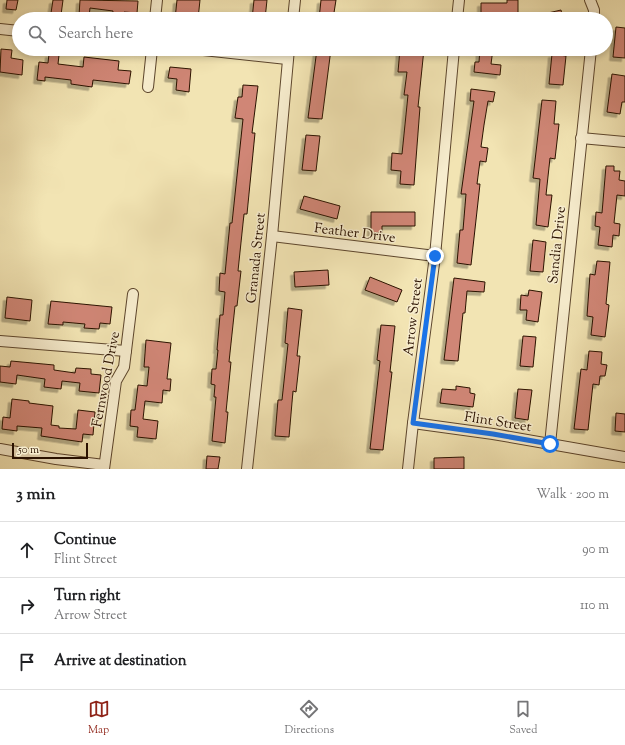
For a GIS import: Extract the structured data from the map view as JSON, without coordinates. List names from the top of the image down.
{
  "streets": {
    "street": [
      "Feather Drive",
      "Sandia Drive",
      "Granada Street",
      "Arrow Street",
      "Fernwood Drive",
      "Flint Street"
    ]
  },
  "crossings": [
    ["Feather Drive", "Granada Street"],
    ["Feather Drive", "Arrow Street"],
    ["Sandia Drive", "Flint Street"],
    ["Arrow Street", "Flint Street"]
  ],
  "scale_bar": "50 m",
  "page": {
    "search": "Search here",
    "scale": "50 m",
    "heading": ["3 min", "Walk · 200 m"],
    "list": [
      ["Continue", "Flint Street", "90 m"],
      ["Turn right", "Arrow Street", "110 m"],
      "Arrive at destination"
    ],
    "nav": ["Map", "Directions", "Saved"]
  }
}
